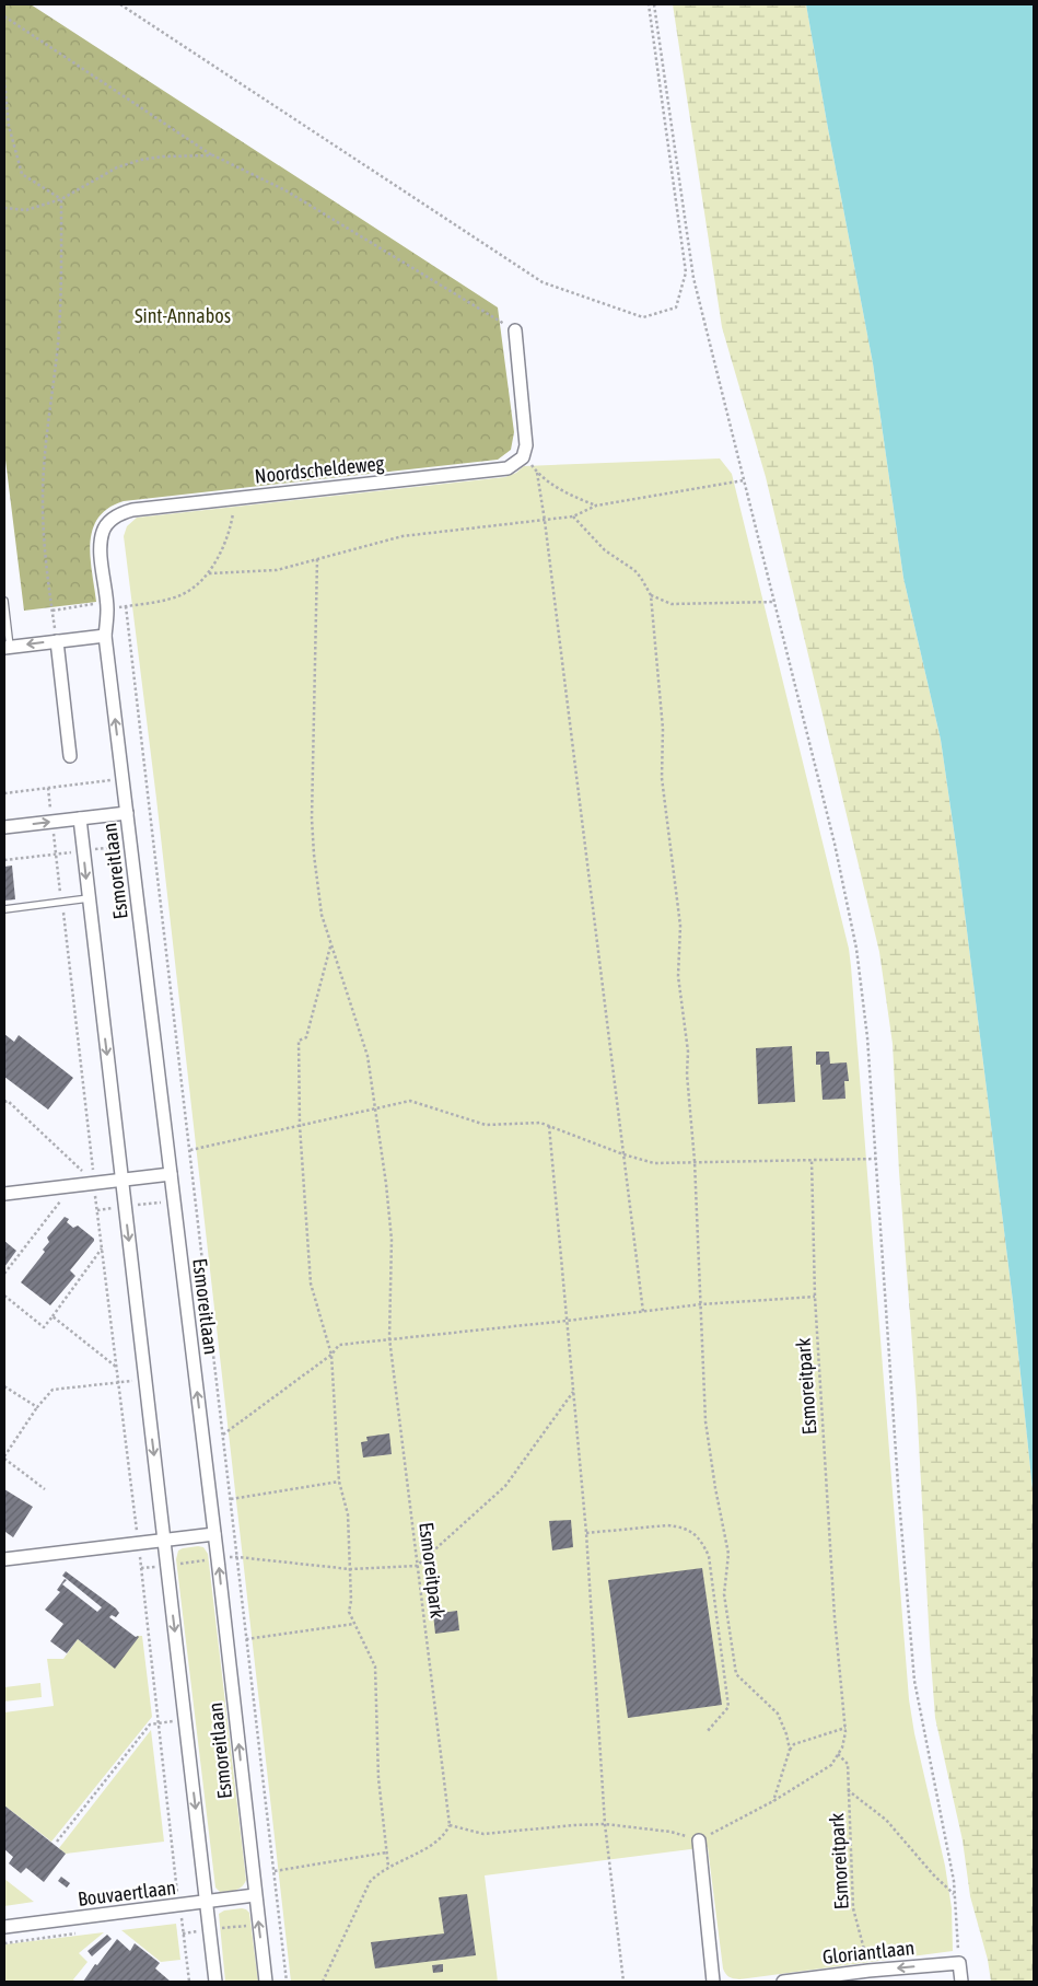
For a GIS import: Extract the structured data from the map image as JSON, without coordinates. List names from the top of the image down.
{
  "streets": {
    "street": [
      "Noordscheldeweg",
      "Esmoreitlaan",
      "Bouvaertlaan",
      "Gloriantlaan"
    ],
    "path": ["Esmoreitpark"]
  },
  "crossings": [
    ["Noordscheldeweg", "Esmoreitlaan"],
    ["Esmoreitlaan", "Bouvaertlaan"],
    ["Esmoreitpark", "Gloriantlaan"]
  ],
  "one_way": ["Gloriantlaan"],
  "parks": ["Sint-Annabos"]
}
